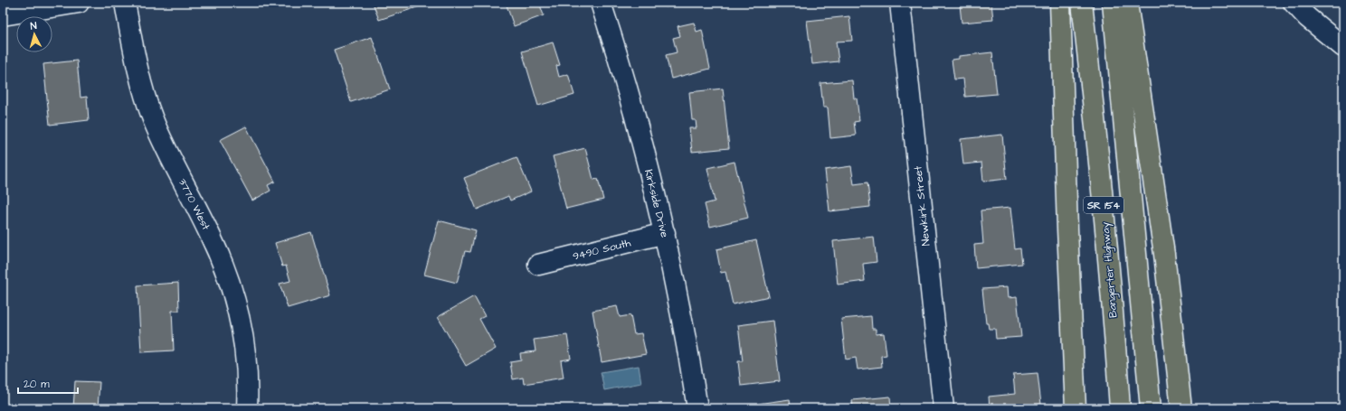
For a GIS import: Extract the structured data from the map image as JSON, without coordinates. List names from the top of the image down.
{
  "streets": {
    "highway": ["SR 154", "Bangerter Highway"],
    "street": [
      "Kirkside Drive",
      "3770 West",
      "Newkirk Street",
      "9490 South"
    ]
  },
  "crossings": [
    ["Kirkside Drive", "9490 South"]
  ],
  "scale_bar": "20 m",
  "north": "top"
}
